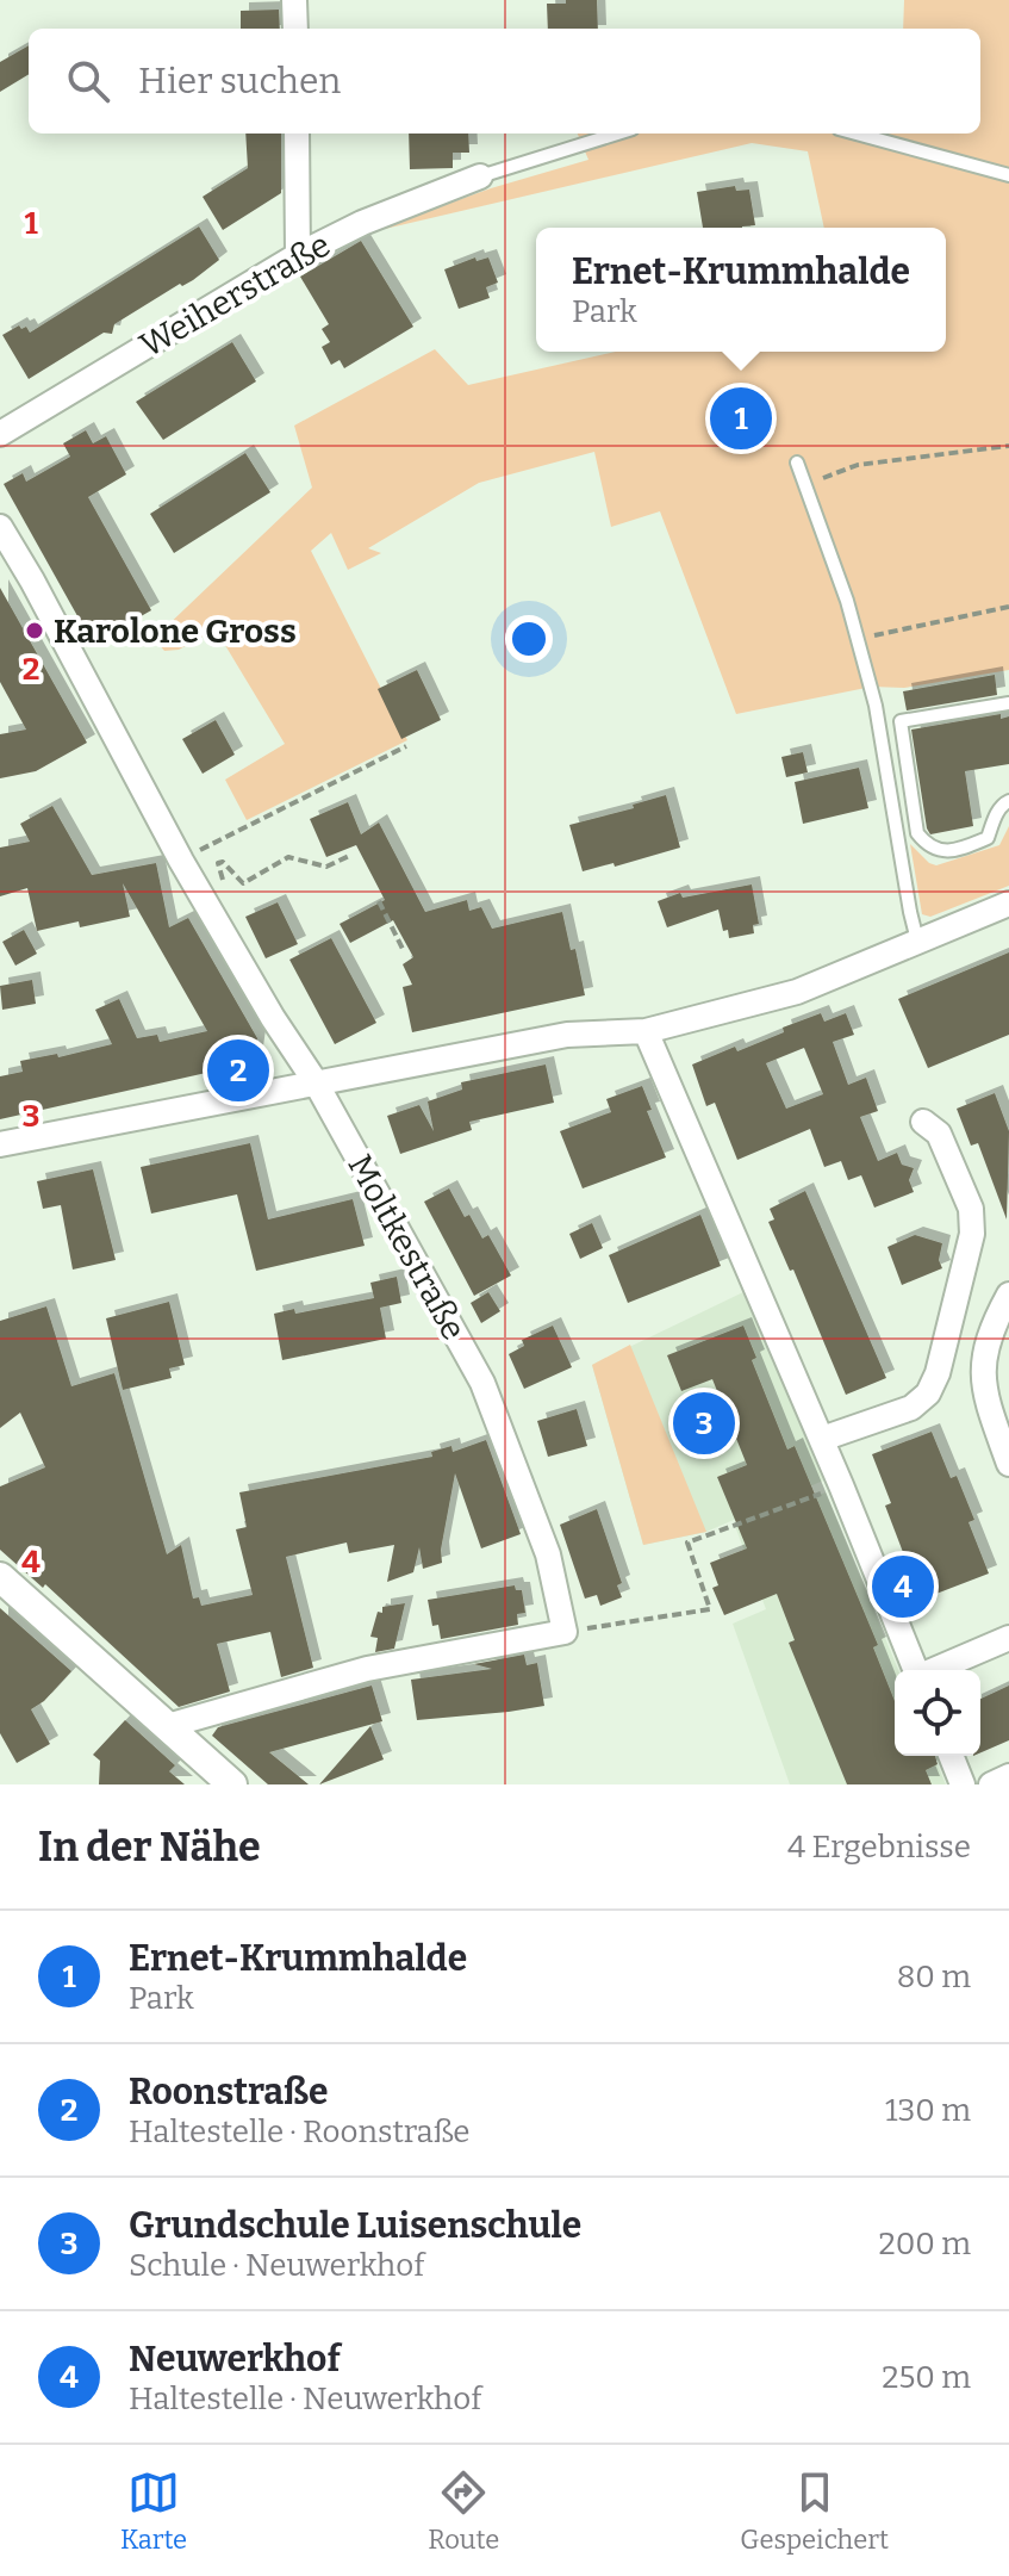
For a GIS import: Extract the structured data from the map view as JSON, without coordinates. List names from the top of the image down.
{
  "streets": {
    "street": ["Weiherstraße", "Moltkestraße"]
  },
  "places": ["Karolone Gross"],
  "page": {
    "search": "Hier suchen",
    "popup": ["Ernet-Krummhalde", "Park"],
    "pins": [
      "1",
      "2",
      "3",
      "4"
    ],
    "heading": ["In der Nähe", "4 Ergebnisse"],
    "list": [
      {
        "mark": "1",
        "name": "Ernet-Krummhalde",
        "note": "Park",
        "value": "80 m"
      },
      {
        "mark": "2",
        "name": "Roonstraße",
        "note": "Haltestelle · Roonstraße",
        "value": "130 m"
      },
      {
        "mark": "3",
        "name": "Grundschule Luisenschule",
        "note": "Schule · Neuwerkhof",
        "value": "200 m"
      },
      {
        "mark": "4",
        "name": "Neuwerkhof",
        "note": "Haltestelle · Neuwerkhof",
        "value": "250 m"
      }
    ],
    "nav": ["Karte", "Route", "Gespeichert"]
  },
  "grid": {
    "rows": [
      "1",
      "2",
      "3",
      "4"
    ]
  }
}
